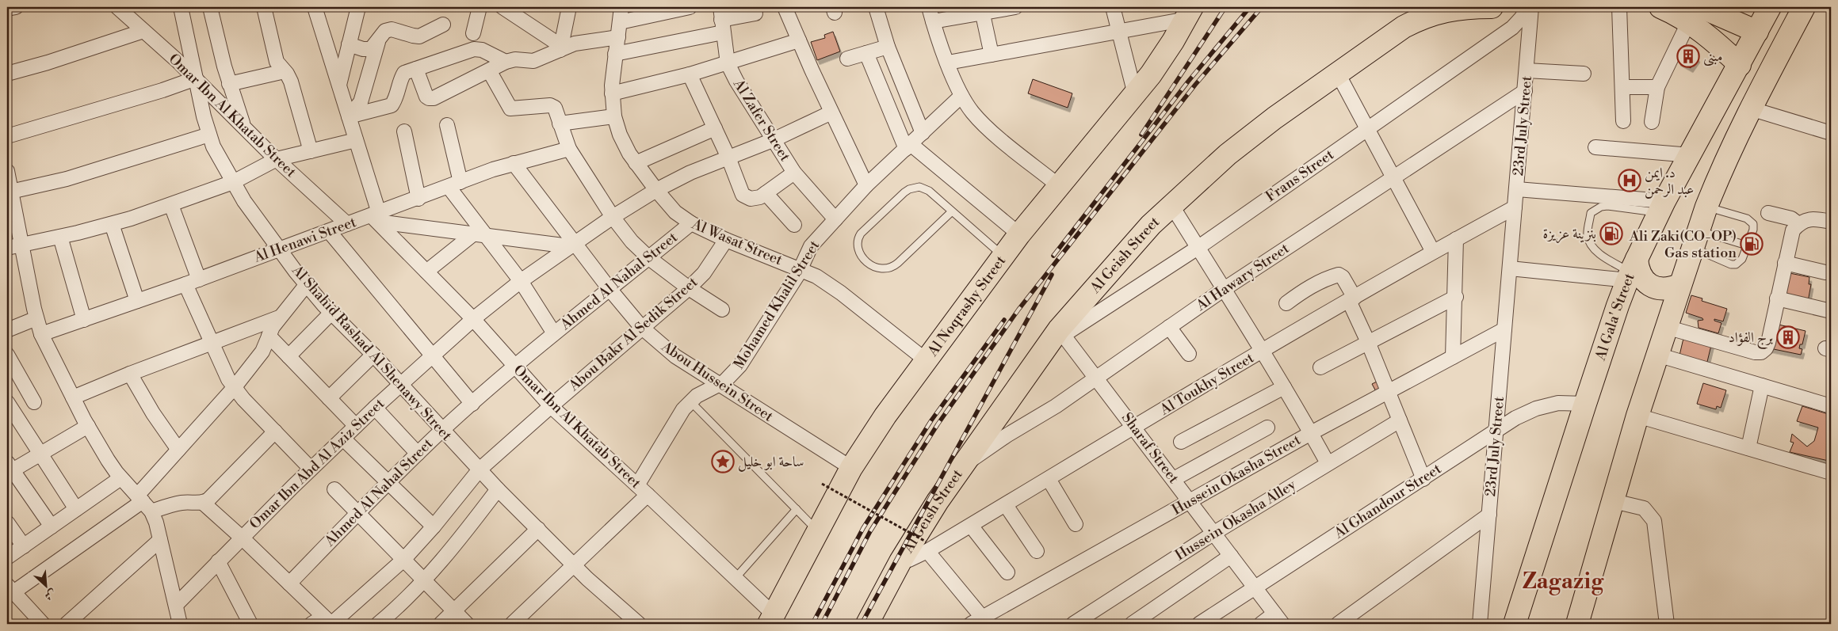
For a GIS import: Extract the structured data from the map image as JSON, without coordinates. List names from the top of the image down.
{
  "streets": {
    "main road": ["Al Geish Street", "Al Noqrashy Street", "Al Gala' Street"],
    "street": [
      "Omar Ibn Al Khatab Street",
      "Al Zafer Street",
      "23rd July Street",
      "Frans Street",
      "Al Henawi Street",
      "Al Wasat Street",
      "Al Hawary Street",
      "Ahmed Al Nahal Street",
      "Mohamed Khalil Street",
      "Abou Bakr Al Sedik Street",
      "Al Shahid Rashad Al Shenawy Street",
      "Abou Hussein Street",
      "Al Toukhy Street",
      "Sharaf Street",
      "Omar Ibn Abd Al Aziz Street",
      "Hussein Okasha Street",
      "Al Ghandour Street",
      "Hussein Okasha Alley"
    ]
  },
  "crossings": [
    ["Omar Ibn Al Khatab Street", "Al Henawi Street"],
    ["Omar Ibn Al Khatab Street", "Ahmed Al Nahal Street"],
    ["Omar Ibn Al Khatab Street", "Mohamed Khalil Street"],
    ["Omar Ibn Al Khatab Street", "Al Noqrashy Street"],
    ["Omar Ibn Al Khatab Street", "Abou Bakr Al Sedik Street"],
    ["Omar Ibn Al Khatab Street", "Al Shahid Rashad Al Shenawy Street"],
    ["Omar Ibn Al Khatab Street", "Omar Ibn Abd Al Aziz Street"],
    ["Al Zafer Street", "Mohamed Khalil Street"],
    ["Al Zafer Street", "Omar Ibn Abd Al Aziz Street"],
    ["23rd July Street", "Al Hawary Street"],
    ["23rd July Street", "Al Toukhy Street"],
    ["23rd July Street", "Hussein Okasha Street"],
    ["23rd July Street", "Al Ghandour Street"],
    ["Frans Street", "Al Geish Street"],
    ["Frans Street", "Sharaf Street"],
    ["Al Henawi Street", "Al Shahid Rashad Al Shenawy Street"],
    ["Al Henawi Street", "Abou Hussein Street"],
    ["Al Wasat Street", "Ahmed Al Nahal Street"],
    ["Al Wasat Street", "Mohamed Khalil Street"],
    ["Al Wasat Street", "Al Noqrashy Street"],
    ["Al Wasat Street", "Abou Bakr Al Sedik Street"],
    ["Al Wasat Street", "Omar Ibn Abd Al Aziz Street"],
    ["Al Geish Street", "Al Hawary Street"],
    ["Al Geish Street", "Al Toukhy Street"],
    ["Al Geish Street", "Sharaf Street"],
    ["Al Hawary Street", "Sharaf Street"],
    ["Ahmed Al Nahal Street", "Al Shahid Rashad Al Shenawy Street"],
    ["Ahmed Al Nahal Street", "Abou Hussein Street"],
    ["Mohamed Khalil Street", "Al Shahid Rashad Al Shenawy Street"],
    ["Mohamed Khalil Street", "Abou Hussein Street"],
    ["Al Noqrashy Street", "Abou Hussein Street"],
    ["Al Gala' Street", "Al Ghandour Street"],
    ["Abou Bakr Al Sedik Street", "Al Shahid Rashad Al Shenawy Street"],
    ["Abou Bakr Al Sedik Street", "Abou Hussein Street"],
    ["Al Shahid Rashad Al Shenawy Street", "Omar Ibn Abd Al Aziz Street"],
    ["Abou Hussein Street", "Omar Ibn Abd Al Aziz Street"],
    ["Al Toukhy Street", "Sharaf Street"],
    ["Sharaf Street", "Hussein Okasha Street"],
    ["Sharaf Street", "Al Ghandour Street"],
    ["Sharaf Street", "Hussein Okasha Alley"]
  ],
  "districts": ["Zagazig"],
  "places": {
    "building": ["مبنى", "برج الفؤاد"],
    "hospital": ["د. ايمن عبد الرحمن"],
    "fuel station": ["بنزينة عزيزة", "Ali Zaki(CO-OP) Gas station"],
    "place": ["ساحة ابو خليل"]
  },
  "north": "bottom right"
}
